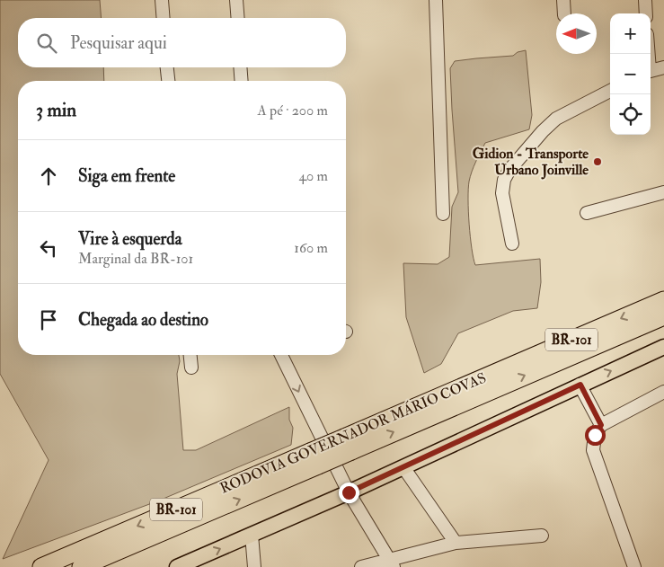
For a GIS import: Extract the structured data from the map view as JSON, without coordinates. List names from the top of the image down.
{
  "streets": {
    "highway": ["BR-101", "RODOVIA GOVERNADOR MÁRIO COVAS"]
  },
  "places": ["Gidion - Transporte Urbano Joinville"],
  "north": "left",
  "page": {
    "map_buttons": ["+", "−"],
    "search": "Pesquisar aqui",
    "heading": ["3 min", "A pé · 200 m"],
    "list": [
      ["Siga em frente", "40 m"],
      ["Vire à esquerda", "Marginal da BR-101", "160 m"],
      "Chegada ao destino"
    ]
  }
}
